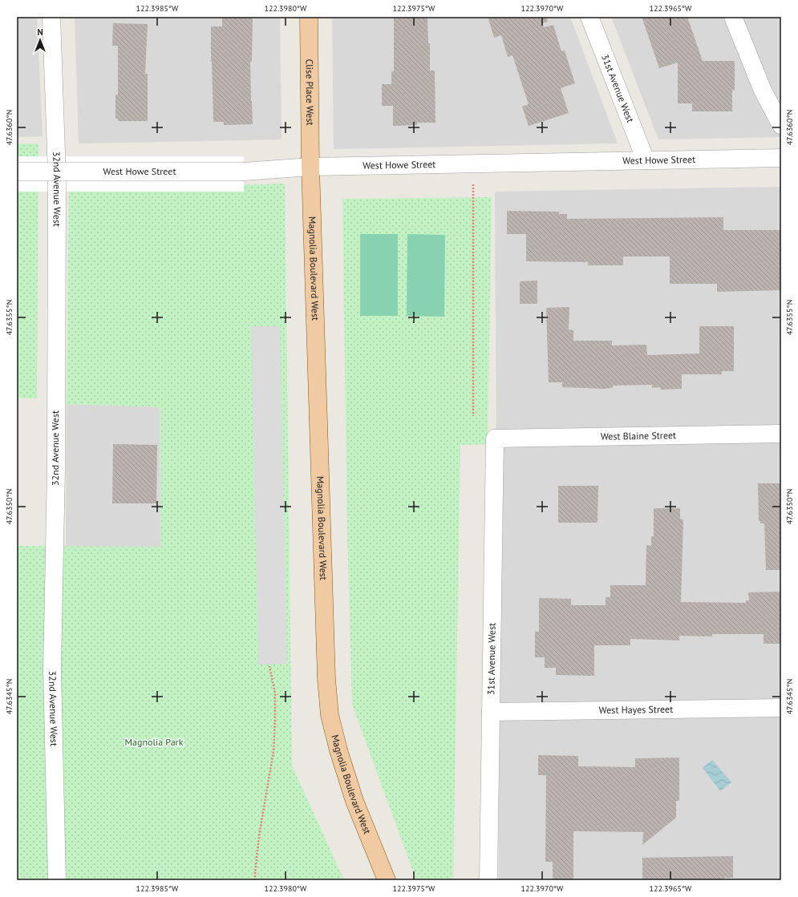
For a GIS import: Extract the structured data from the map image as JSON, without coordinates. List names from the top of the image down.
{
  "streets": {
    "main road": ["Clise Place West", "Magnolia Boulevard West"],
    "street": [
      "31st Avenue West",
      "West Howe Street",
      "32nd Avenue West",
      "West Blaine Street",
      "West Hayes Street"
    ]
  },
  "crossings": [
    ["31st Avenue West", "West Howe Street"],
    ["31st Avenue West", "West Blaine Street"],
    ["31st Avenue West", "West Hayes Street"],
    ["Clise Place West", "West Howe Street"],
    ["Clise Place West", "Magnolia Boulevard West"],
    ["West Howe Street", "Magnolia Boulevard West"]
  ],
  "parks": ["Magnolia Park"],
  "north": "top",
  "coordinates": [
    "122.3985°W",
    "122.3980°W",
    "122.3975°W",
    "122.3970°W",
    "122.3965°W",
    "47.6360°N",
    "47.6355°N",
    "47.6350°N",
    "47.6345°N"
  ]
}
